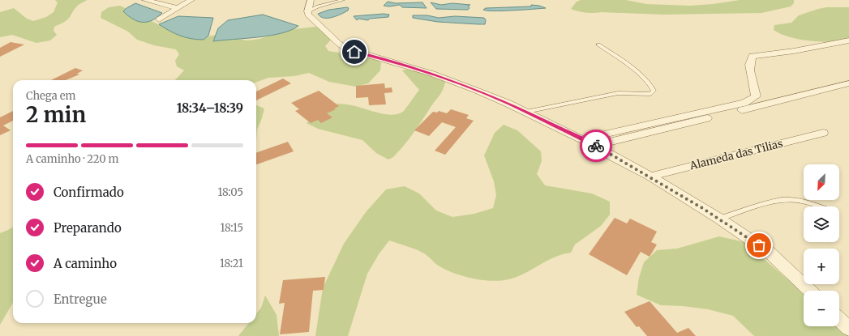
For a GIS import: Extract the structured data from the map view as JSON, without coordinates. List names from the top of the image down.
{
  "streets": {
    "street": ["Alameda das Tilias"]
  },
  "north": "bottom left",
  "page": {
    "heading": ["2 min", "Chega em", "18:34–18:39"],
    "bar": "A caminho · 220 m",
    "map_buttons": ["+", "−"],
    "list": [
      ["Confirmado", "18:05"],
      ["Preparando", "18:15"],
      ["A caminho", "18:21"],
      "Entregue"
    ]
  }
}
